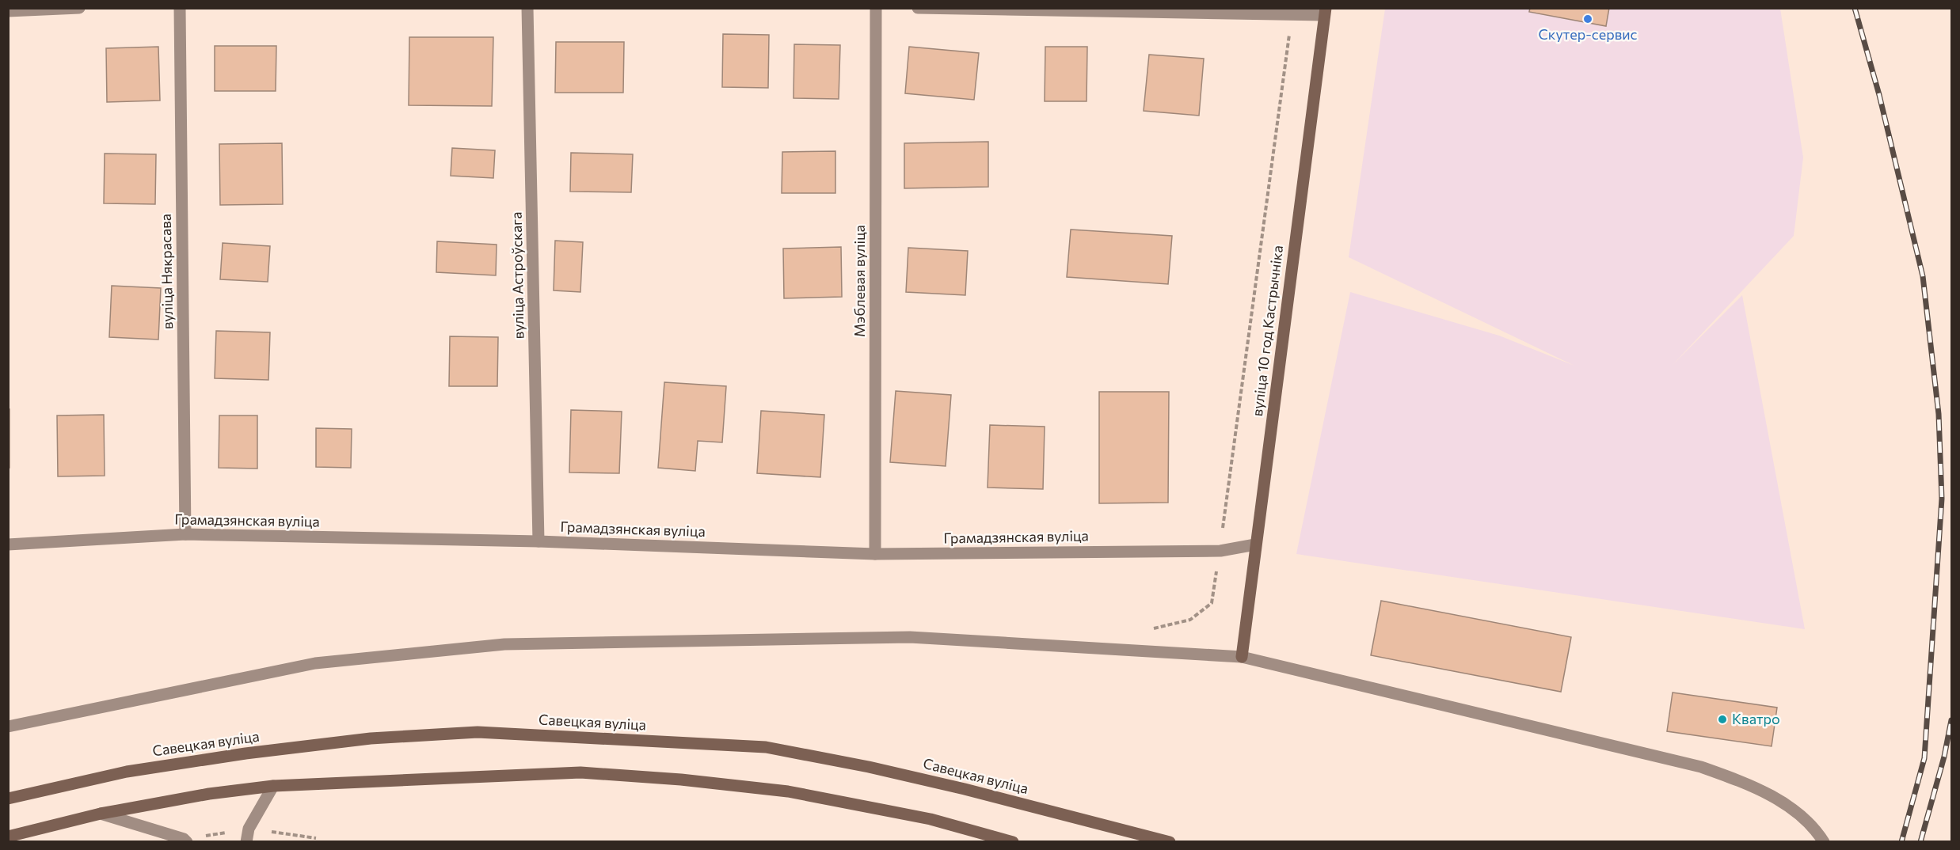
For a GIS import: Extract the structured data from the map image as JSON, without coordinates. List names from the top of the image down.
{
  "streets": {
    "street": [
      "вуліца Някрасава",
      "вуліца Астроўскага",
      "Мэблевая вуліца",
      "вуліца 10 год Кастрычніка",
      "Грамадзянская вуліца",
      "Савецкая вуліца"
    ]
  },
  "crossings": [
    ["вуліца Някрасава", "Грамадзянская вуліца"],
    ["вуліца Астроўскага", "Грамадзянская вуліца"],
    ["Мэблевая вуліца", "Грамадзянская вуліца"],
    ["вуліца 10 год Кастрычніка", "Грамадзянская вуліца"]
  ],
  "places": ["Скутер-сервис", "Кватро"]
}
